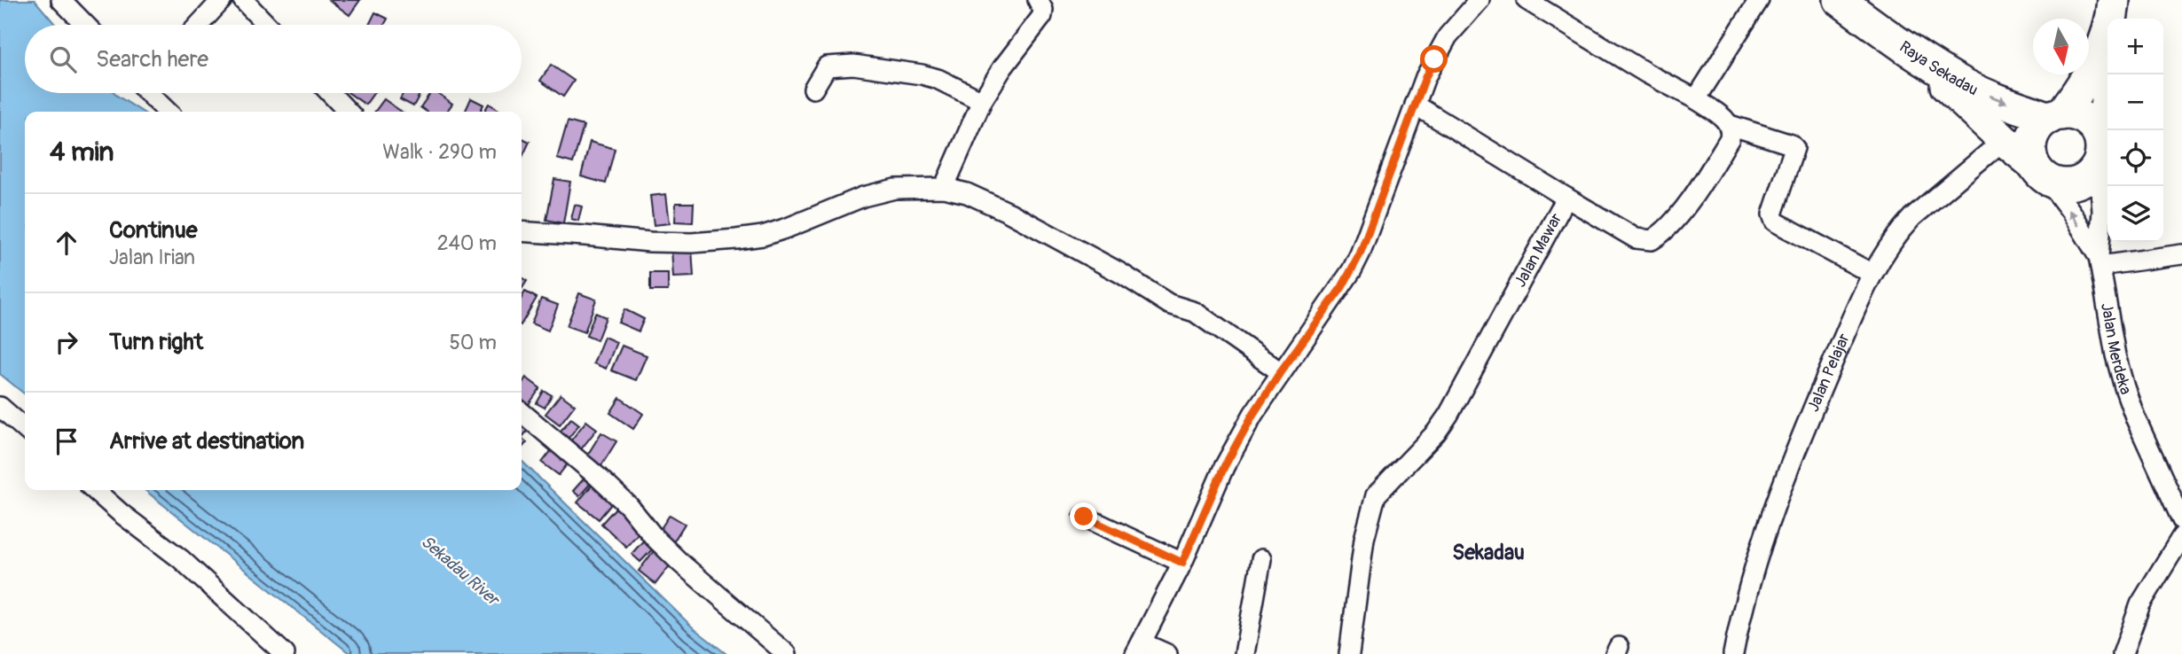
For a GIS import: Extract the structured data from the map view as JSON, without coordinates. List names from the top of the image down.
{
  "streets": {
    "highway": ["Raya Sekadau", "Jalan Merdeka"],
    "street": ["Jalan Mawar", "Jalan Pelajar"]
  },
  "crossings": [
    ["Raya Sekadau", "Jalan Merdeka"],
    ["Jalan Merdeka", "Jalan Pelajar"]
  ],
  "one_way": ["Raya Sekadau"],
  "districts": ["Sekadau"],
  "water": ["Sekadau River"],
  "north": "bottom",
  "page": {
    "map_buttons": ["+", "−"],
    "search": "Search here",
    "heading": ["4 min", "Walk · 290 m"],
    "list": [
      ["Continue", "Jalan Irian", "240 m"],
      ["Turn right", "50 m"],
      "Arrive at destination"
    ]
  }
}
